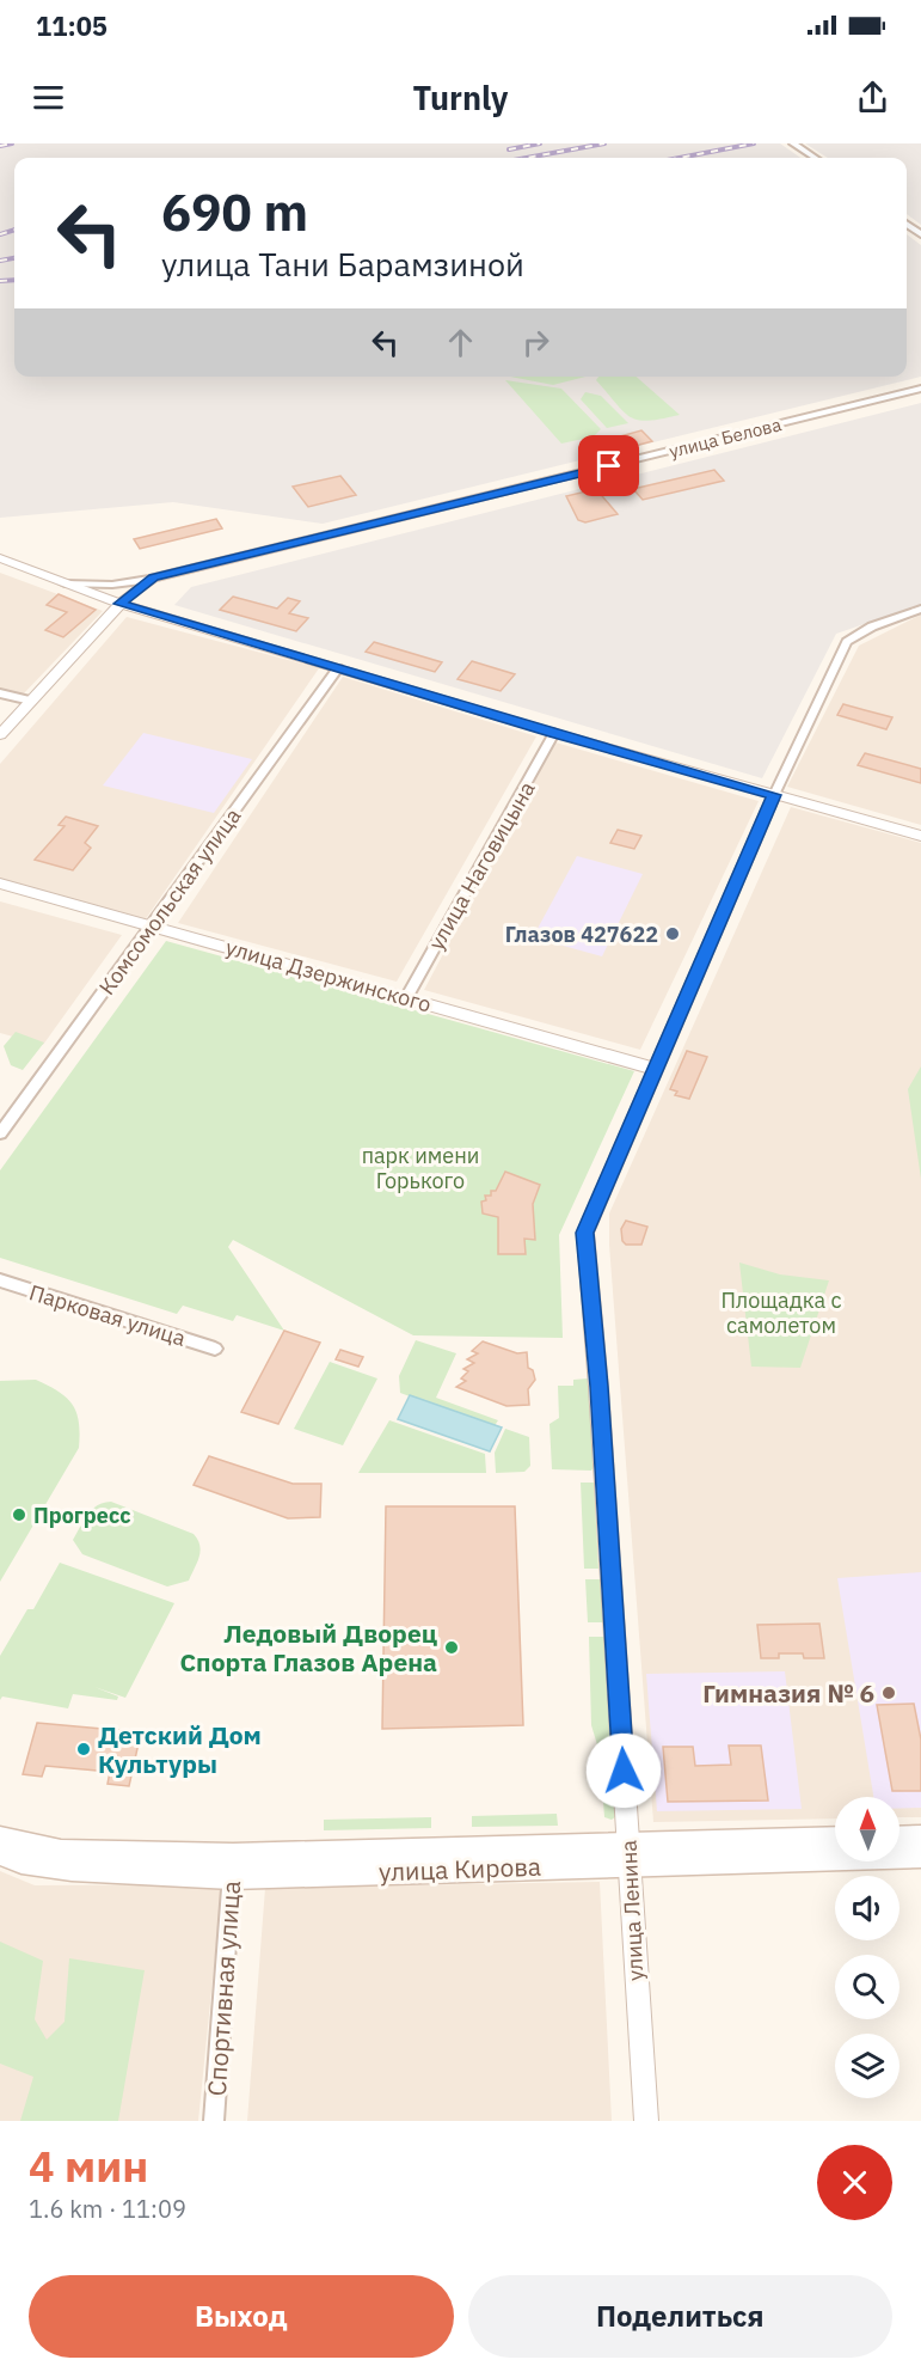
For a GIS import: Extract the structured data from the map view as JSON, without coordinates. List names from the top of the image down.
{
  "streets": {
    "main road": ["улица Кирова"],
    "street": [
      "улица Белова",
      "улица Наговицына",
      "Комсомольская улица",
      "улица Дзержинского",
      "Парковая улица",
      "улица Ленина",
      "Спортивная улица"
    ]
  },
  "crossings": [
    ["улица Наговицына", "улица Дзержинского"],
    ["Комсомольская улица", "улица Дзержинского"],
    ["улица Дзержинского", "улица Ленина"],
    ["улица Кирова", "улица Ленина"],
    ["улица Кирова", "Спортивная улица"]
  ],
  "parks": ["парк имени Горького", "Площадка с самолетом"],
  "places": [
    "Глазов 427622",
    "Прогресс",
    "Ледовый Дворец Спорта Глазов Арена",
    "Гимназия № 6",
    "Детский Дом Культуры"
  ],
  "north": "top",
  "page": {
    "status": "11:05",
    "header": "Turnly",
    "turn": ["690 m", "улица Тани Барамзиной"],
    "heading": ["4 мин", "1.6 km · 11:09"],
    "buttons": ["Выход", "Поделиться"]
  }
}
